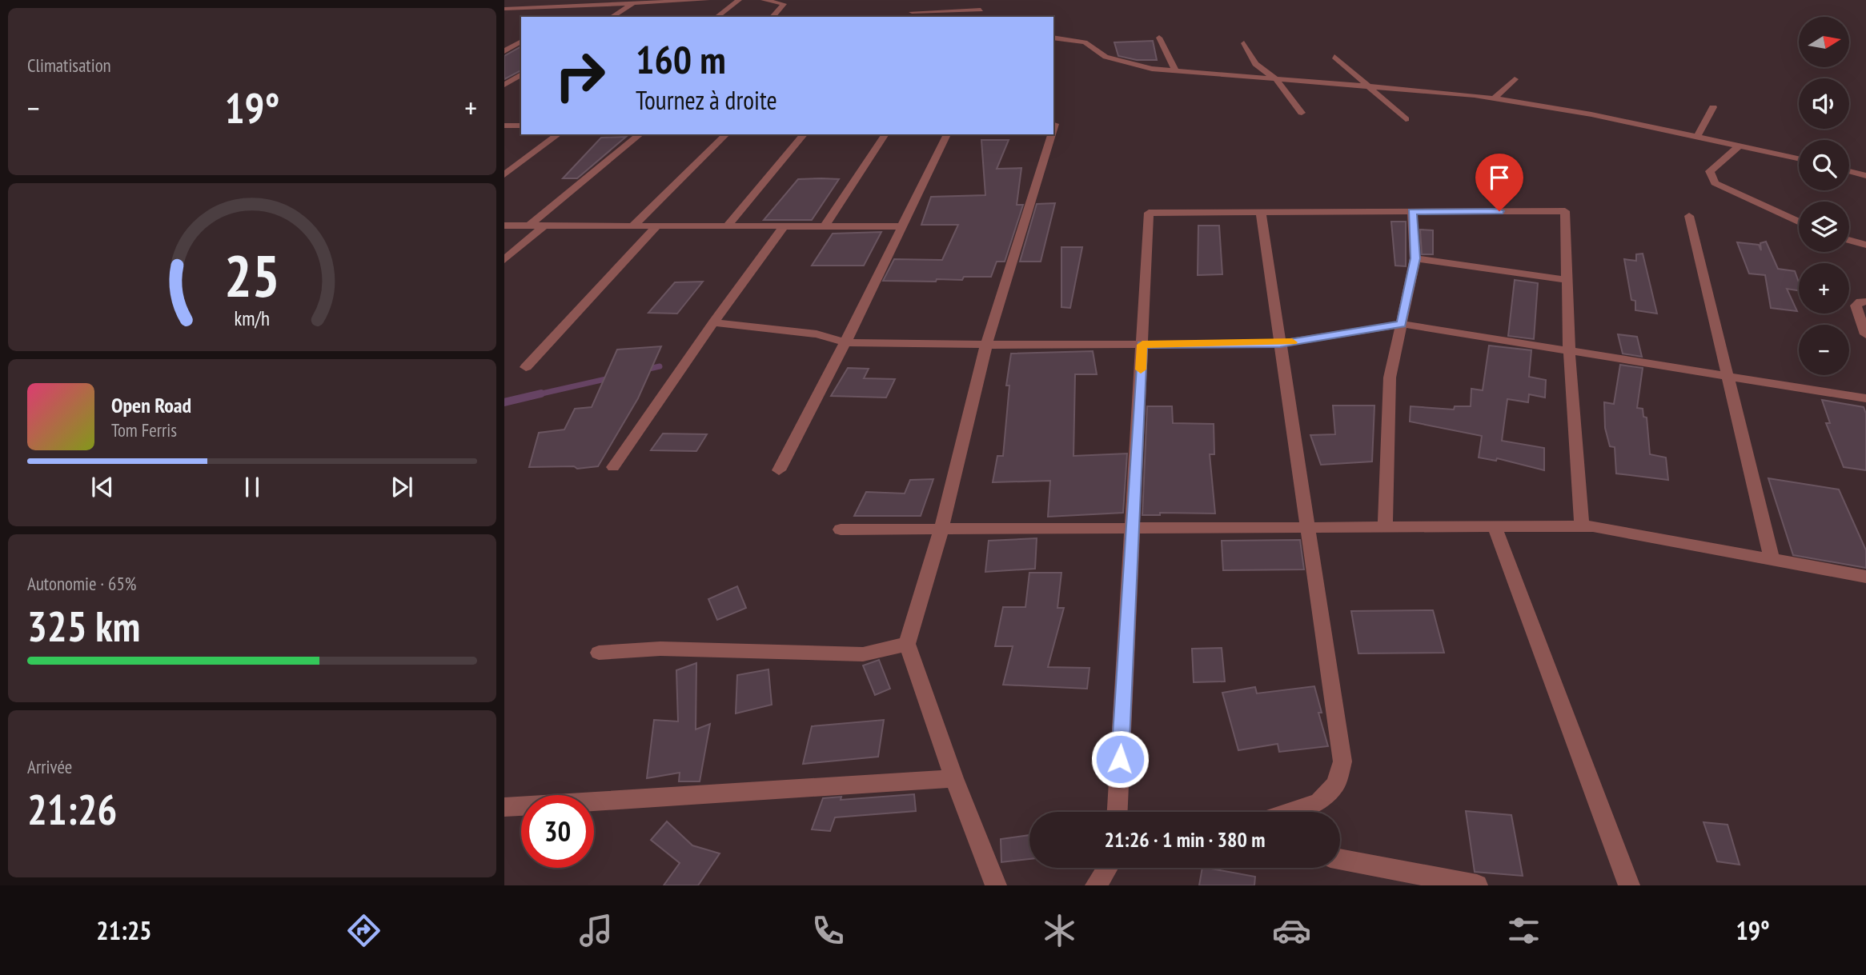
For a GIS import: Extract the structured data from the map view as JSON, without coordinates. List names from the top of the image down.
{
  "north": "right",
  "page": {
    "tile": [
      "Climatisation",
      ["Autonomie · 65%", "325 km"],
      ["Arrivée", "21:26"]
    ],
    "map_buttons": ["+", "−"],
    "turn": ["160 m", "Tournez à droite"],
    "heat": ["−", "19°", "+"],
    "song": ["Open Road", "Tom Ferris"],
    "limit": "30",
    "trip": "21:26 · 1 min · 380 m",
    "tabs": ["21:25", "19°"],
    "gauge": ["25", "km/h"]
  }
}
